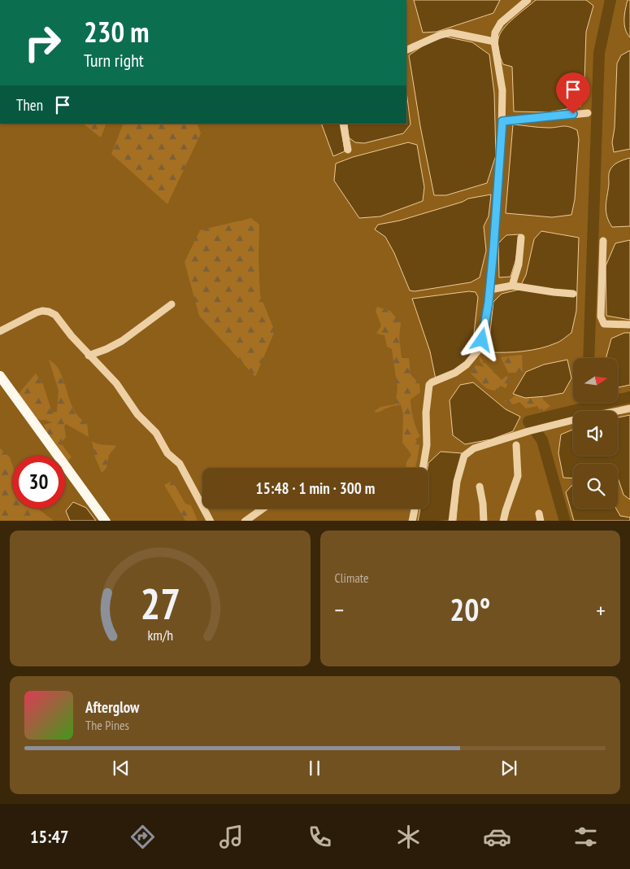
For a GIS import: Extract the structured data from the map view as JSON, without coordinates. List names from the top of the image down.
{
  "north": "right",
  "page": {
    "turn": ["230 m", "Turn right"],
    "then": "Then",
    "limit": "30",
    "trip": "15:48 · 1 min · 300 m",
    "tile": "Climate",
    "heat": ["−", "20°", "+"],
    "song": ["Afterglow", "The Pines"],
    "tabs": "15:47",
    "gauge": ["27", "km/h"]
  }
}
